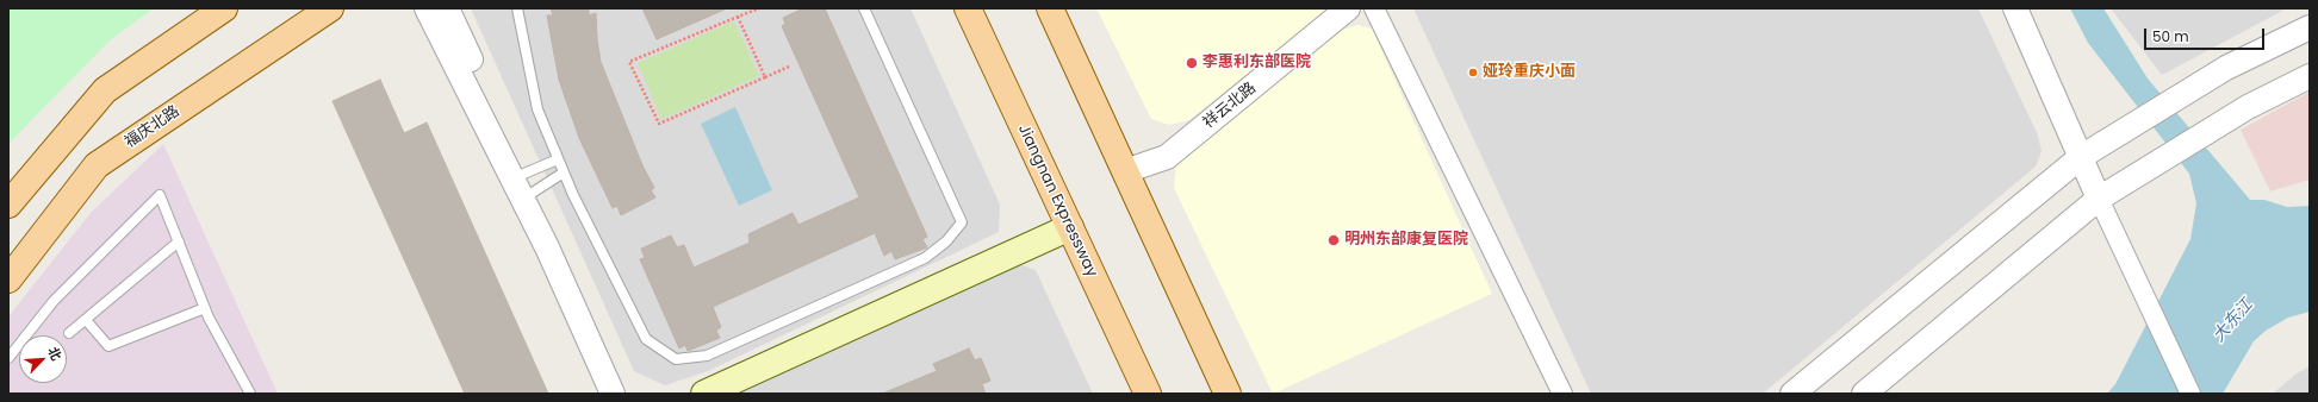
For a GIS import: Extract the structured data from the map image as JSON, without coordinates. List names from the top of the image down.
{
  "streets": {
    "main road": ["福庆北路", "Jiangnan Expressway"],
    "street": ["祥云北路"]
  },
  "water": ["大东江"],
  "places": ["李惠利东部医院", "娅玲重庆小面", "明州东部康复医院"],
  "scale_bar": "50 m",
  "north": "top right"
}
